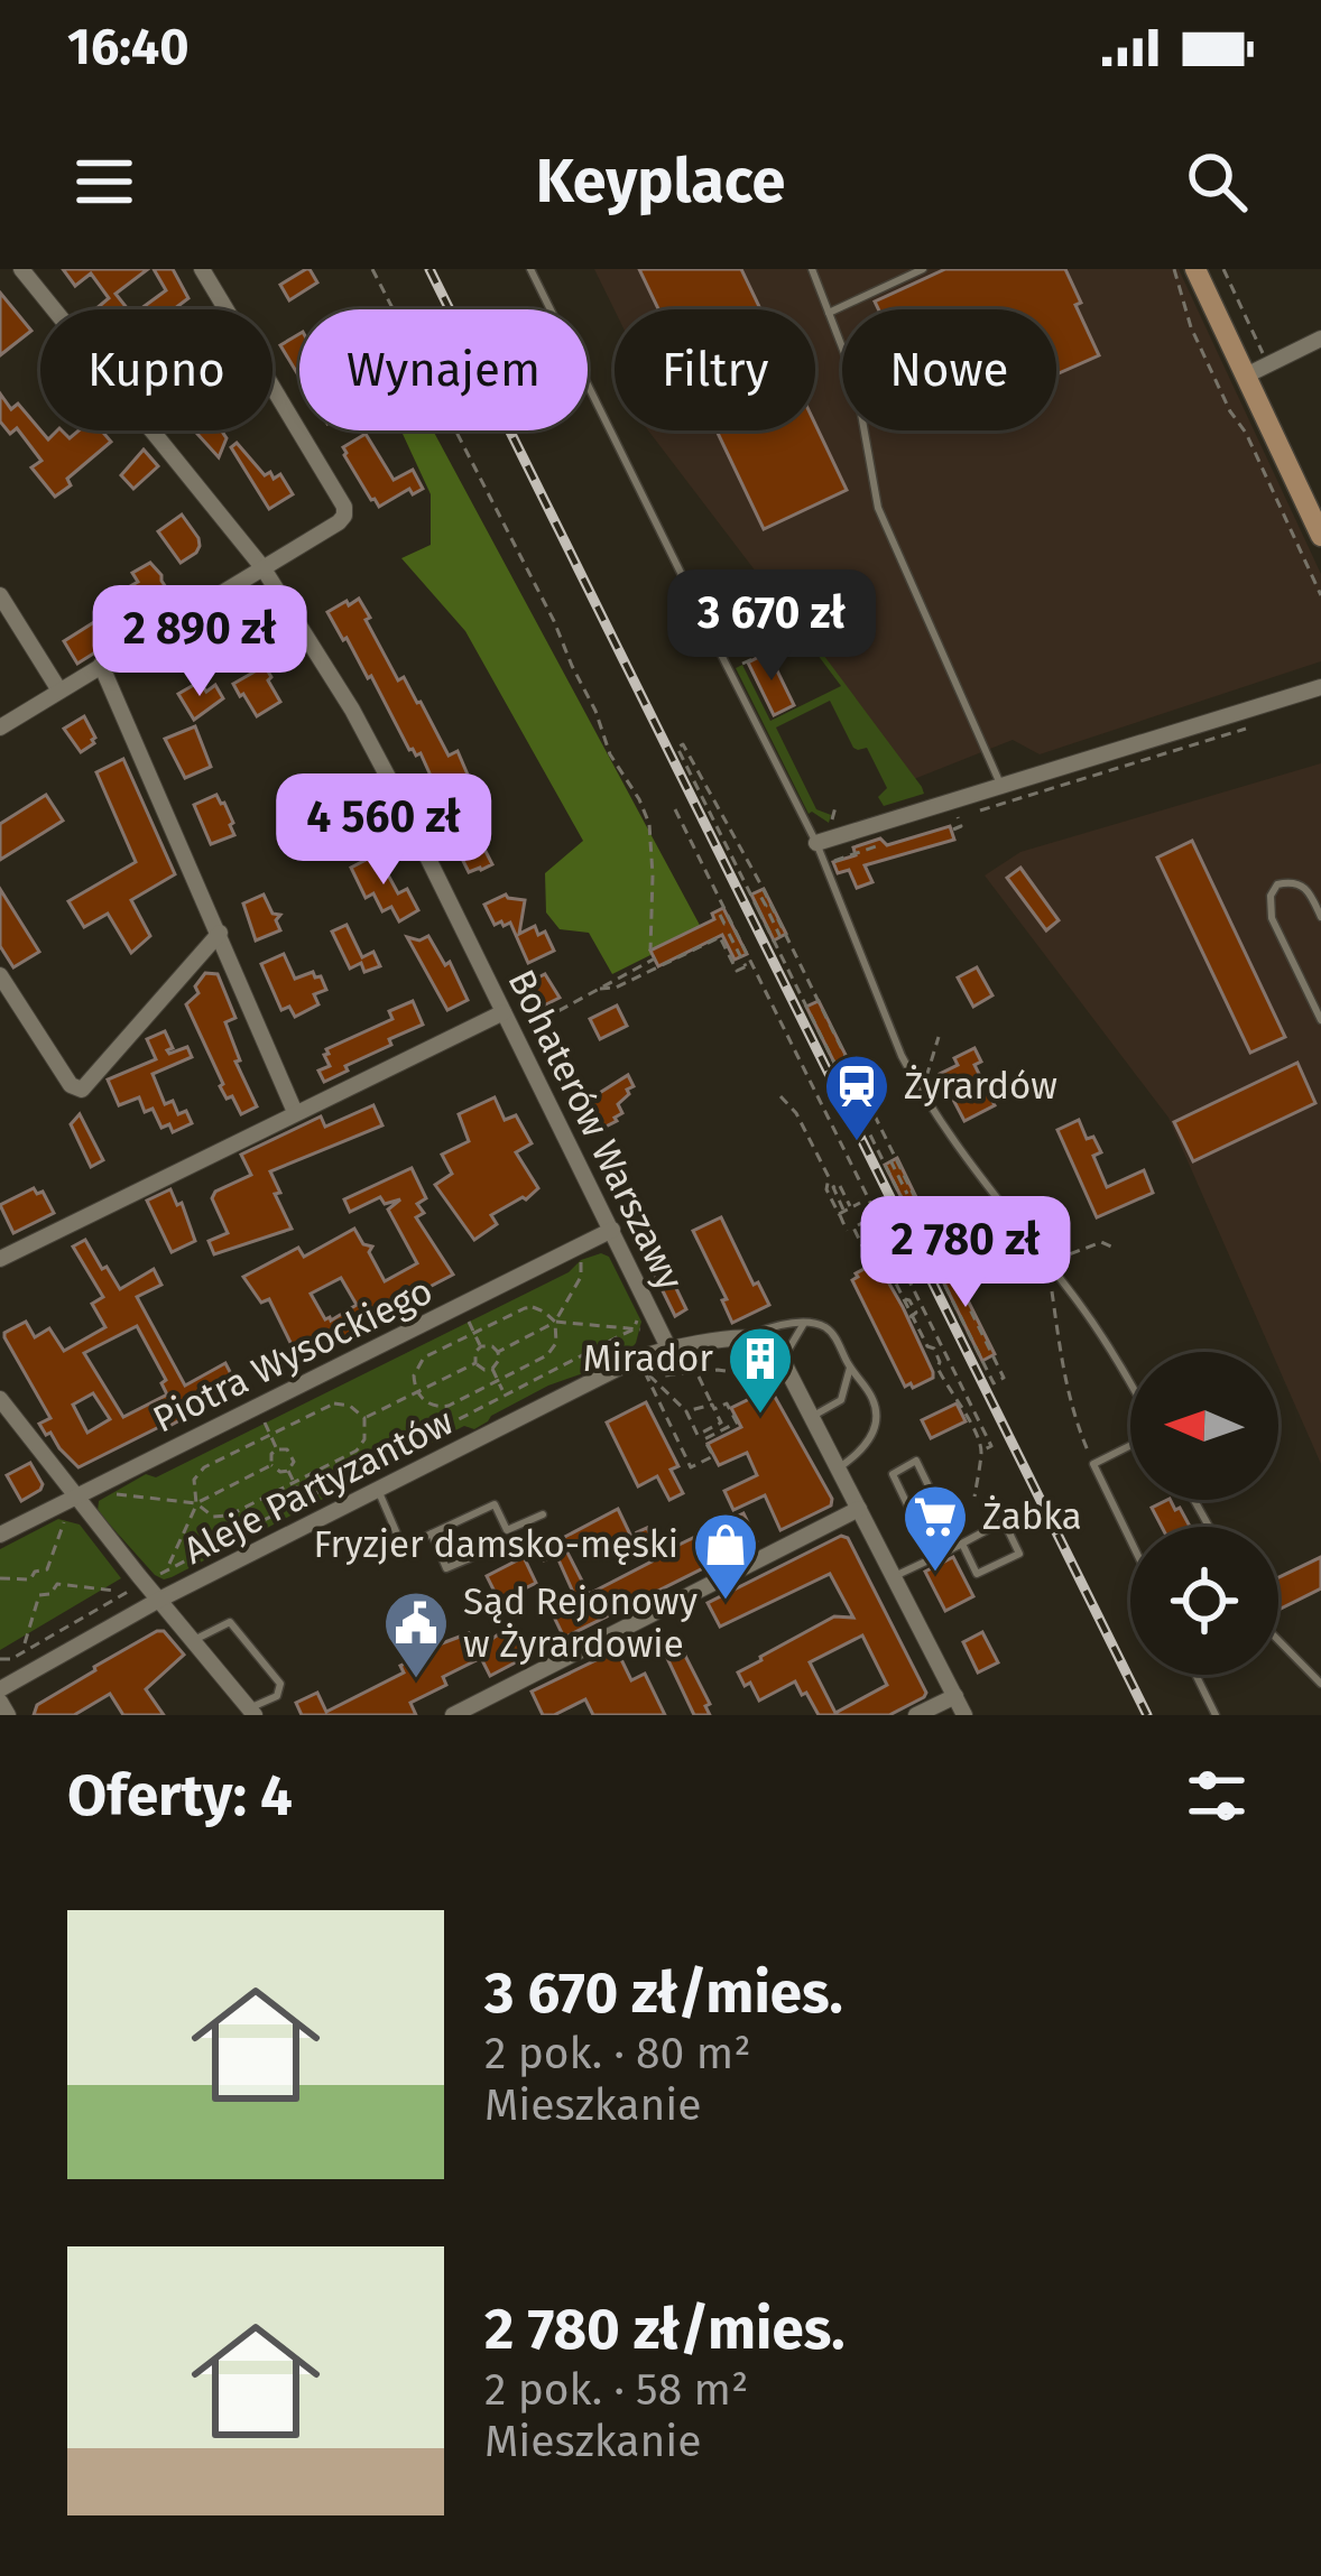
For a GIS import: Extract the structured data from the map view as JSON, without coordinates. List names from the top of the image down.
{
  "streets": {
    "street": ["Bohaterów Warszawy", "Piotra Wysockiego", "Aleje Partyzantów"]
  },
  "crossings": [
    ["Bohaterów Warszawy", "Piotra Wysockiego"],
    ["Bohaterów Warszawy", "Aleje Partyzantów"]
  ],
  "places": {
    "station": ["Żyrardów"],
    "building": ["Mirador"],
    "supermarket": ["Żabka"],
    "shop": ["Fryzjer damsko-męski"],
    "public building": ["Sąd Rejonowy w Żyrardowie"]
  },
  "north": "left",
  "page": {
    "status": "16:40",
    "header": "Keyplace",
    "chip": [
      "Kupno",
      "Wynajem",
      "Filtry",
      "Nowe"
    ],
    "price": [
      "3 670 zł",
      "2 890 zł",
      "4 560 zł",
      "2 780 zł"
    ],
    "heading": "Oferty: 4",
    "list": [
      {
        "name": "3 670 zł/mies.",
        "note": "2 pok. · 80 m² · Mieszkanie"
      },
      {
        "name": "2 780 zł/mies.",
        "note": "2 pok. · 58 m² · Mieszkanie"
      }
    ]
  }
}
